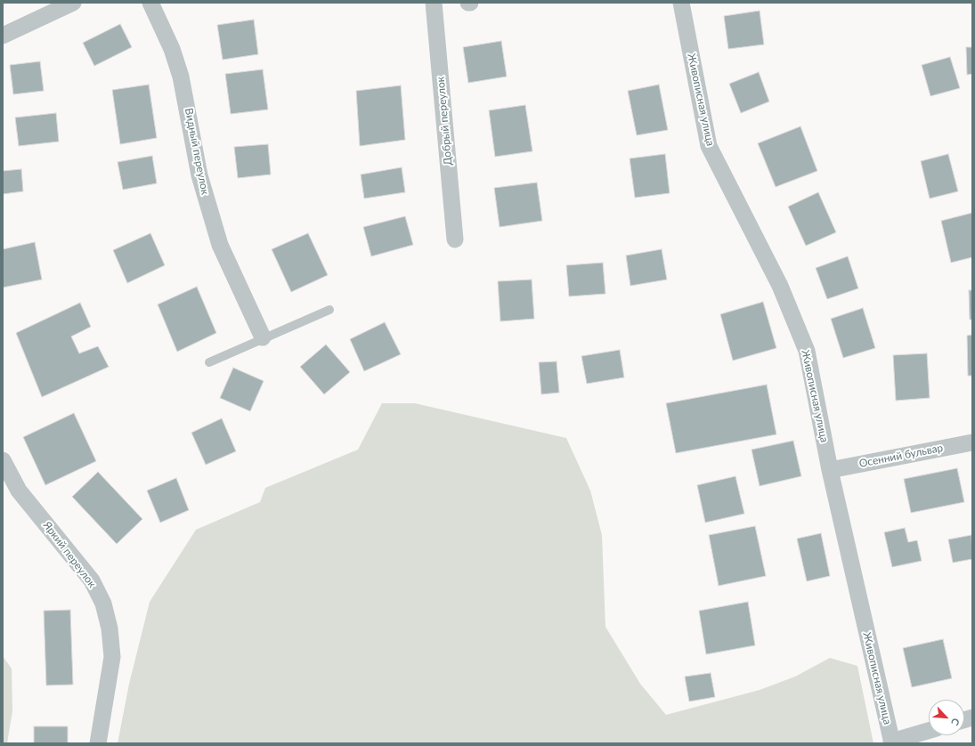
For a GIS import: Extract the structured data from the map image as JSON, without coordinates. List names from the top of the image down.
{
  "streets": {
    "street": [
      "Живописная улица",
      "Добрый переулок",
      "Видный переулок",
      "Осенний бульвар",
      "Яркий переулок"
    ]
  },
  "crossings": [
    ["Живописная улица", "Осенний бульвар"]
  ],
  "north": "bottom right"
}
